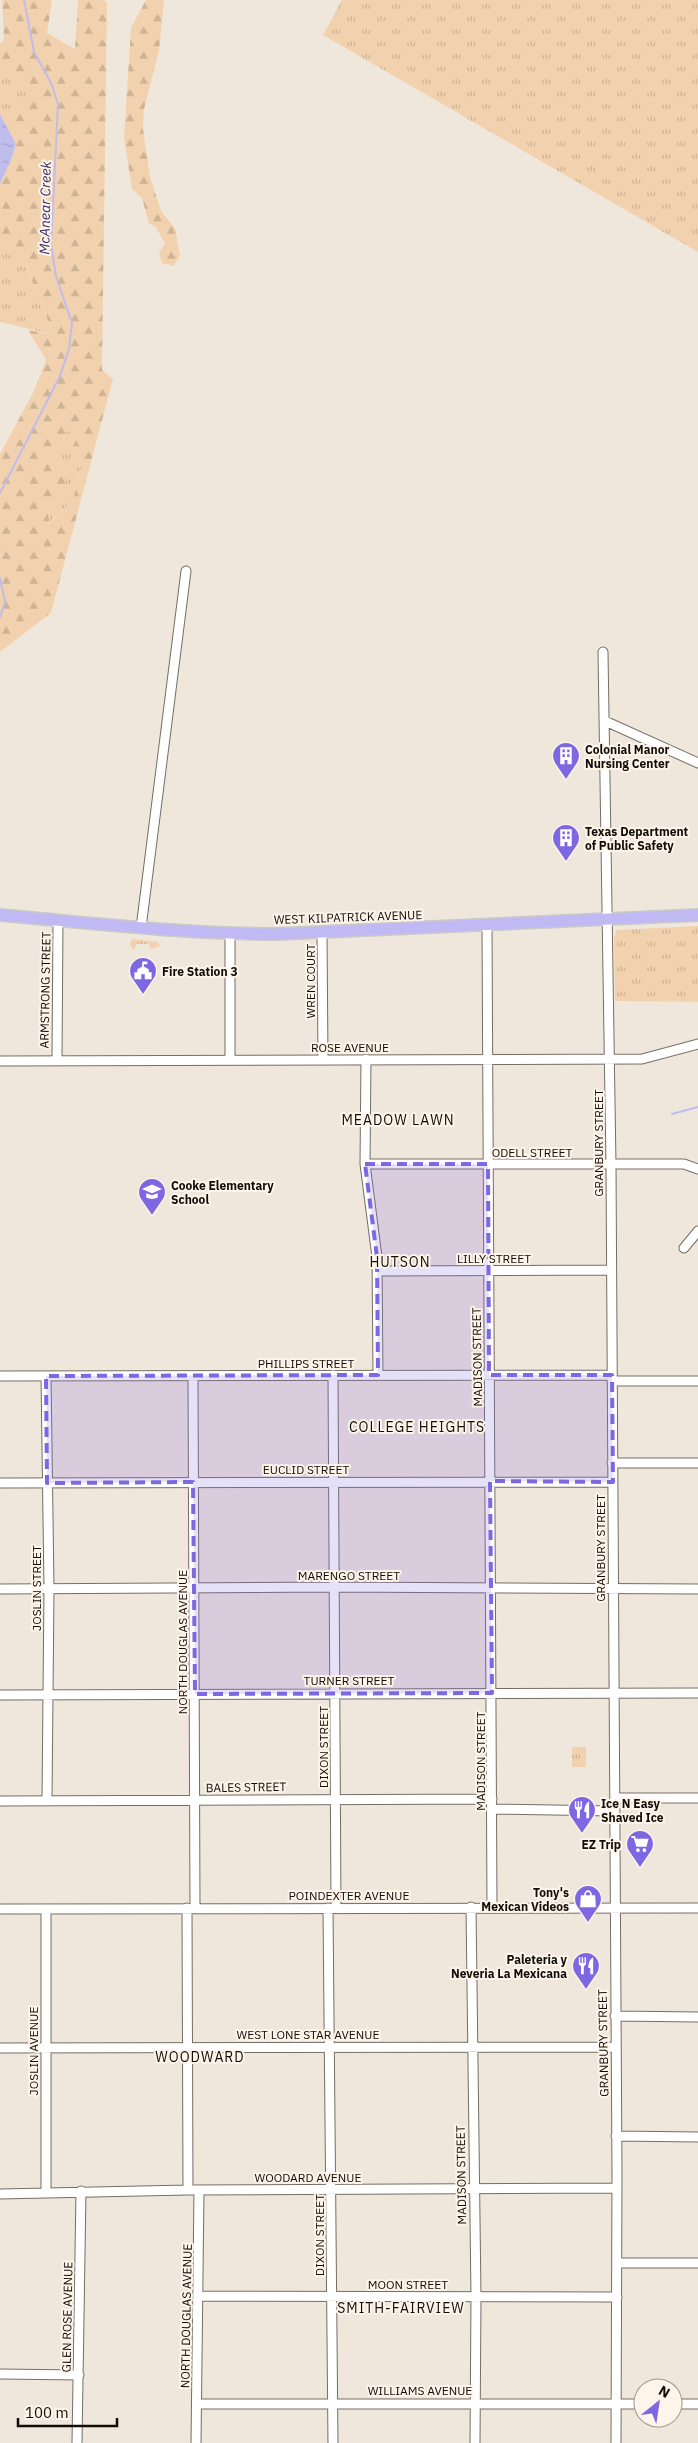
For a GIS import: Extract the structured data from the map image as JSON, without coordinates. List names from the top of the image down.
{
  "streets": {
    "main road": ["WEST KILPATRICK AVENUE"],
    "street": [
      "WREN COURT",
      "ARMSTRONG STREET",
      "ROSE AVENUE",
      "GRANBURY STREET",
      "ODELL STREET",
      "LILLY STREET",
      "MADISON STREET",
      "PHILLIPS STREET",
      "EUCLID STREET",
      "MARENGO STREET",
      "JOSLIN STREET",
      "NORTH DOUGLAS AVENUE",
      "TURNER STREET",
      "DIXON STREET",
      "BALES STREET",
      "POINDEXTER AVENUE",
      "WEST LONE STAR AVENUE",
      "JOSLIN AVENUE",
      "WOODARD AVENUE",
      "MOON STREET",
      "GLEN ROSE AVENUE",
      "WILLIAMS AVENUE"
    ]
  },
  "crossings": [
    ["WEST KILPATRICK AVENUE", "WREN COURT"],
    ["WEST KILPATRICK AVENUE", "ARMSTRONG STREET"],
    ["WEST KILPATRICK AVENUE", "GRANBURY STREET"],
    ["WEST KILPATRICK AVENUE", "MADISON STREET"],
    ["WREN COURT", "ROSE AVENUE"],
    ["ARMSTRONG STREET", "ROSE AVENUE"],
    ["ROSE AVENUE", "GRANBURY STREET"],
    ["ROSE AVENUE", "MADISON STREET"],
    ["GRANBURY STREET", "ODELL STREET"],
    ["GRANBURY STREET", "LILLY STREET"],
    ["GRANBURY STREET", "PHILLIPS STREET"],
    ["GRANBURY STREET", "EUCLID STREET"],
    ["GRANBURY STREET", "MARENGO STREET"],
    ["GRANBURY STREET", "TURNER STREET"],
    ["GRANBURY STREET", "POINDEXTER AVENUE"],
    ["GRANBURY STREET", "WEST LONE STAR AVENUE"],
    ["GRANBURY STREET", "WOODARD AVENUE"],
    ["GRANBURY STREET", "MOON STREET"],
    ["GRANBURY STREET", "WILLIAMS AVENUE"],
    ["ODELL STREET", "MADISON STREET"],
    ["LILLY STREET", "MADISON STREET"],
    ["MADISON STREET", "PHILLIPS STREET"],
    ["MADISON STREET", "EUCLID STREET"],
    ["MADISON STREET", "MARENGO STREET"],
    ["MADISON STREET", "TURNER STREET"],
    ["MADISON STREET", "BALES STREET"],
    ["MADISON STREET", "POINDEXTER AVENUE"],
    ["MADISON STREET", "WEST LONE STAR AVENUE"],
    ["MADISON STREET", "WOODARD AVENUE"],
    ["MADISON STREET", "MOON STREET"],
    ["MADISON STREET", "WILLIAMS AVENUE"],
    ["PHILLIPS STREET", "JOSLIN STREET"],
    ["PHILLIPS STREET", "NORTH DOUGLAS AVENUE"],
    ["PHILLIPS STREET", "DIXON STREET"],
    ["EUCLID STREET", "JOSLIN STREET"],
    ["EUCLID STREET", "NORTH DOUGLAS AVENUE"],
    ["EUCLID STREET", "DIXON STREET"],
    ["MARENGO STREET", "JOSLIN STREET"],
    ["MARENGO STREET", "NORTH DOUGLAS AVENUE"],
    ["MARENGO STREET", "DIXON STREET"],
    ["JOSLIN STREET", "TURNER STREET"],
    ["JOSLIN STREET", "BALES STREET"],
    ["NORTH DOUGLAS AVENUE", "TURNER STREET"],
    ["NORTH DOUGLAS AVENUE", "BALES STREET"],
    ["NORTH DOUGLAS AVENUE", "POINDEXTER AVENUE"],
    ["NORTH DOUGLAS AVENUE", "WEST LONE STAR AVENUE"],
    ["NORTH DOUGLAS AVENUE", "WOODARD AVENUE"],
    ["NORTH DOUGLAS AVENUE", "MOON STREET"],
    ["NORTH DOUGLAS AVENUE", "WILLIAMS AVENUE"],
    ["TURNER STREET", "DIXON STREET"],
    ["DIXON STREET", "BALES STREET"],
    ["DIXON STREET", "POINDEXTER AVENUE"],
    ["DIXON STREET", "WEST LONE STAR AVENUE"],
    ["DIXON STREET", "WOODARD AVENUE"],
    ["DIXON STREET", "MOON STREET"],
    ["DIXON STREET", "WILLIAMS AVENUE"],
    ["POINDEXTER AVENUE", "JOSLIN AVENUE"],
    ["WEST LONE STAR AVENUE", "JOSLIN AVENUE"],
    ["JOSLIN AVENUE", "WOODARD AVENUE"],
    ["WOODARD AVENUE", "GLEN ROSE AVENUE"]
  ],
  "districts": [
    "MEADOW LAWN",
    "HUTSON",
    "COLLEGE HEIGHTS",
    "WOODWARD",
    "SMITH-FAIRVIEW"
  ],
  "water": ["McAnear Creek"],
  "places": {
    "building": ["Colonial Manor Nursing Center", "Texas Department of Public Safety"],
    "public building": ["Fire Station 3"],
    "school or university": ["Cooke Elementary School"],
    "restaurant": ["Ice N Easy Shaved Ice", "Paleteria y Neveria La Mexicana"],
    "supermarket": ["EZ Trip"],
    "shop": ["Tony's Mexican Videos"]
  },
  "scale_bar": "100 m",
  "north": "top right"
}
